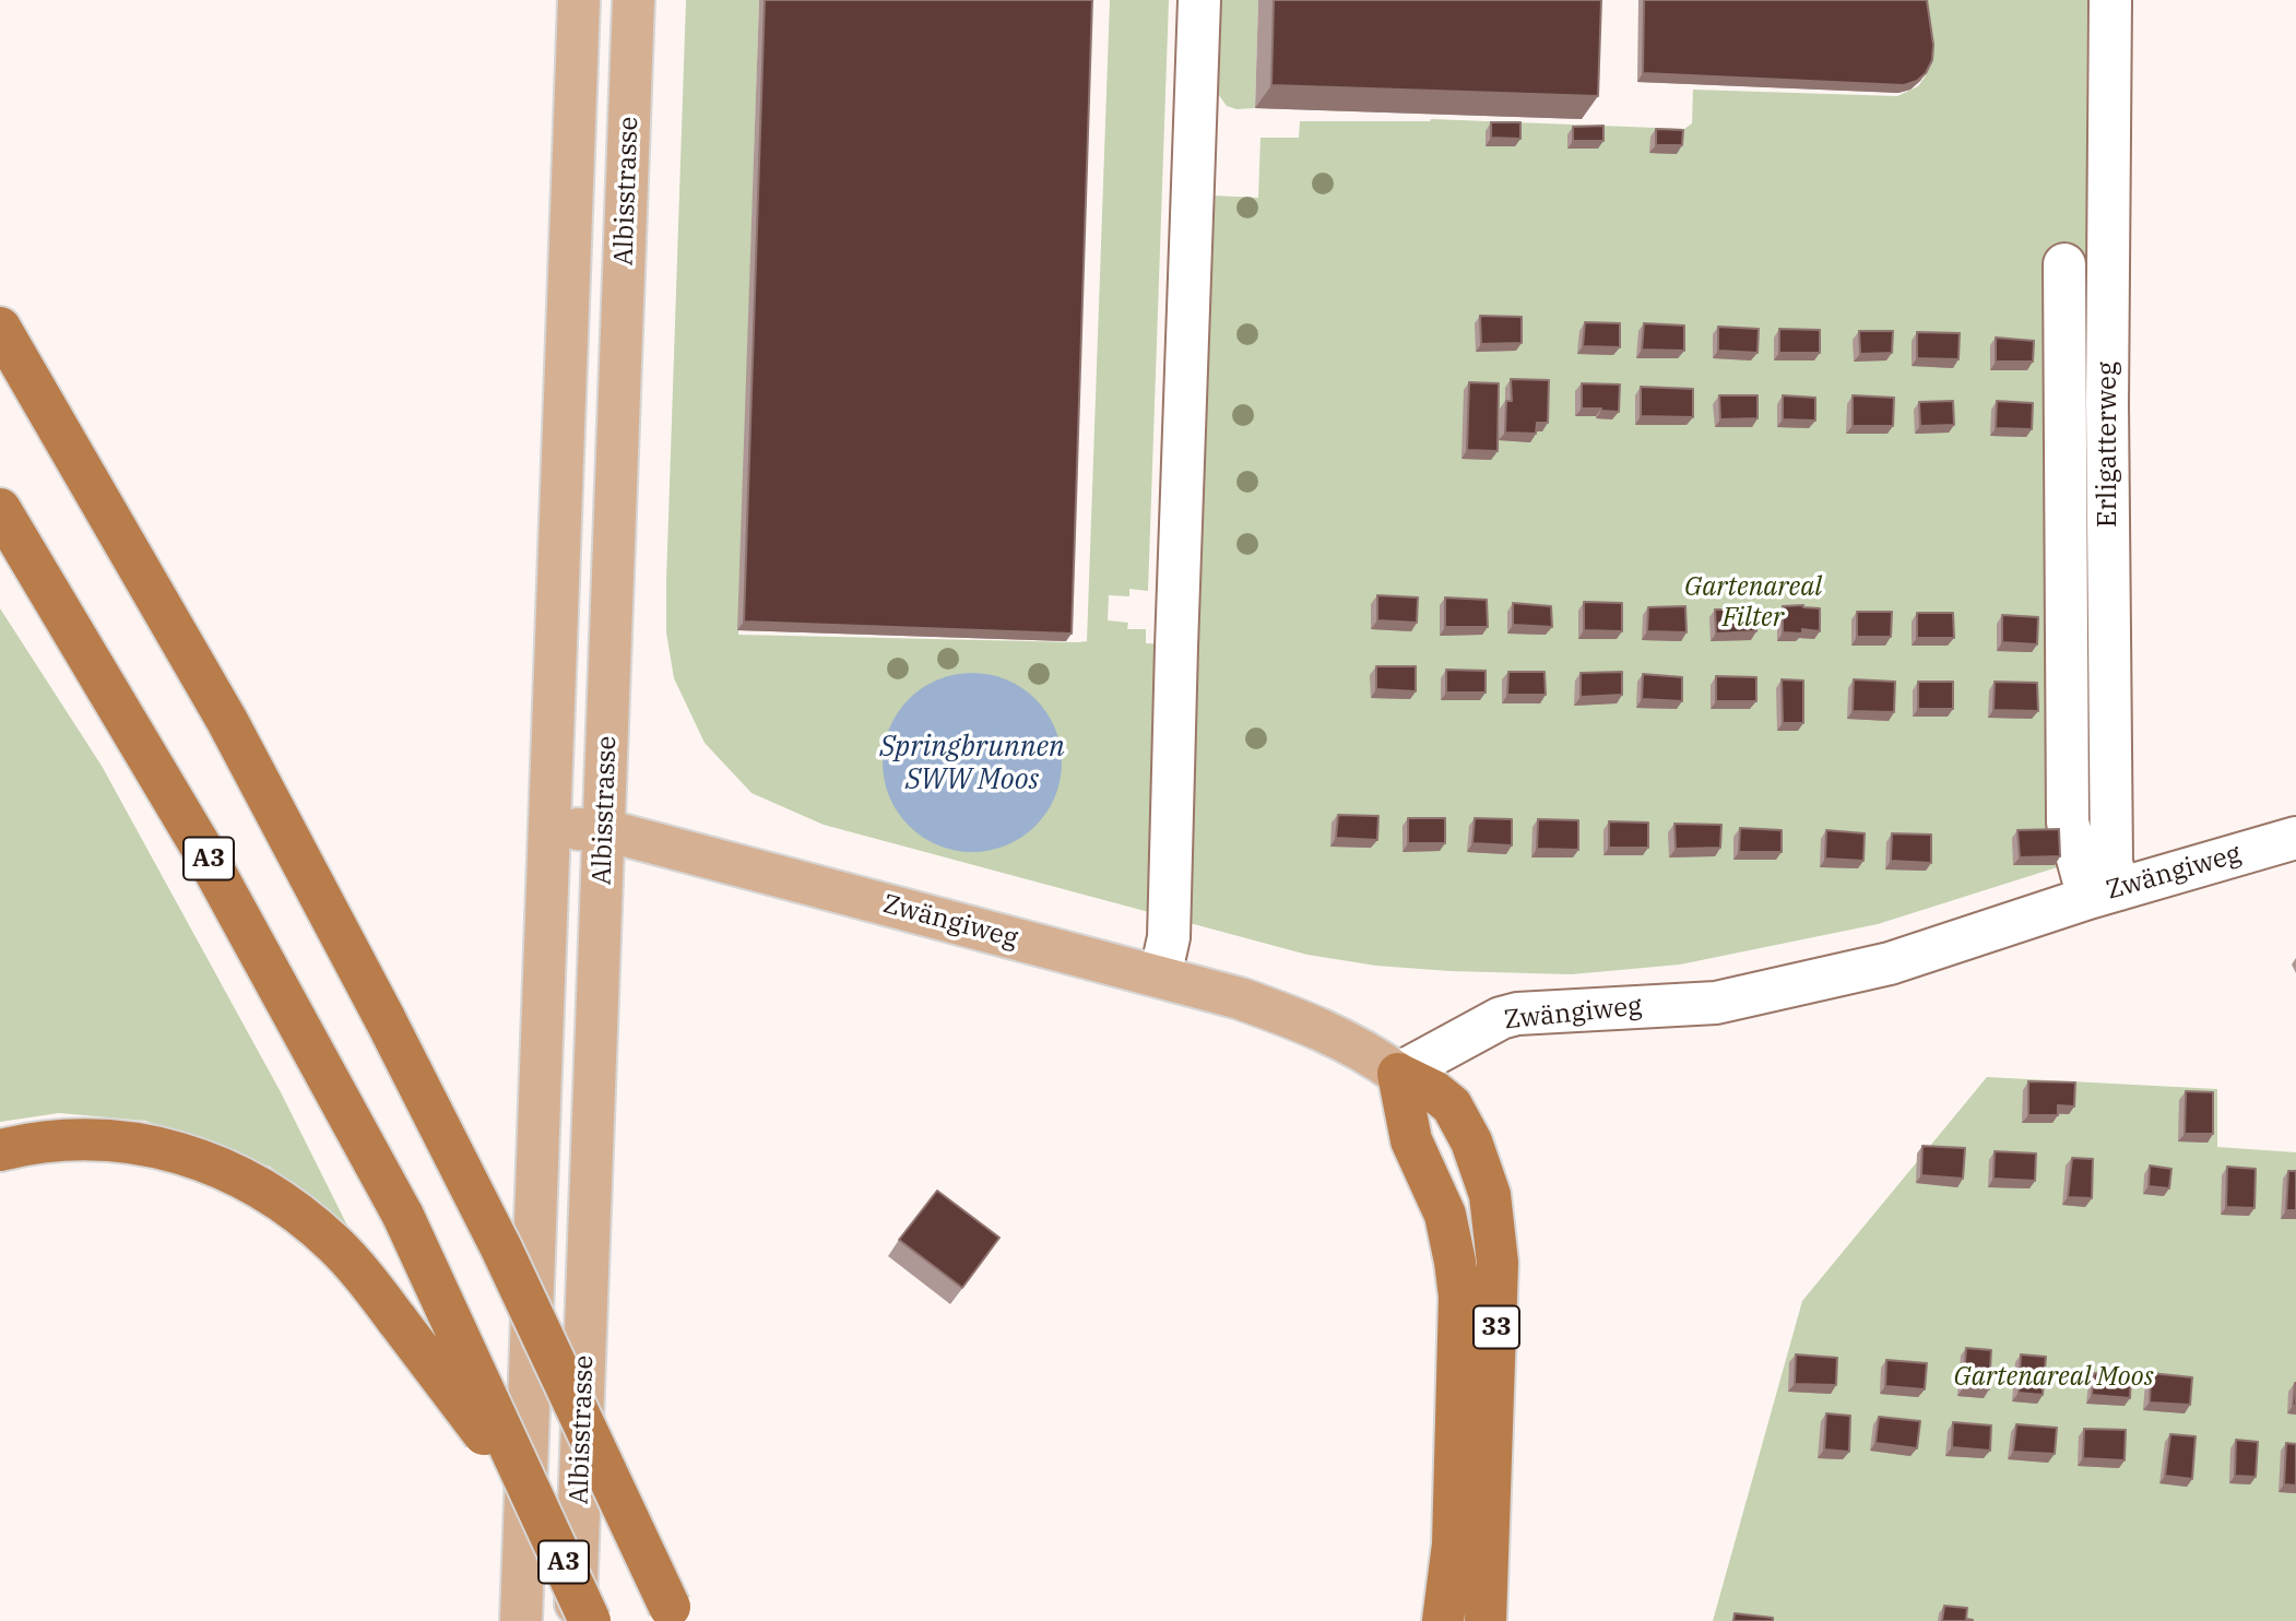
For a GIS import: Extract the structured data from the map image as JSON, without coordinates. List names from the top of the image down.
{
  "streets": {
    "highway": ["A3", "33"],
    "main road": ["Albisstrasse", "Zwängiweg"],
    "street": ["Erligatterweg"]
  },
  "crossings": [
    ["Albisstrasse", "Zwängiweg"],
    ["Erligatterweg", "Zwängiweg"],
    ["Zwängiweg", "33"]
  ],
  "water": ["Springbrunnen SWW Moos"],
  "parks": ["Gartenareal Filter", "Gartenareal Moos"]
}
